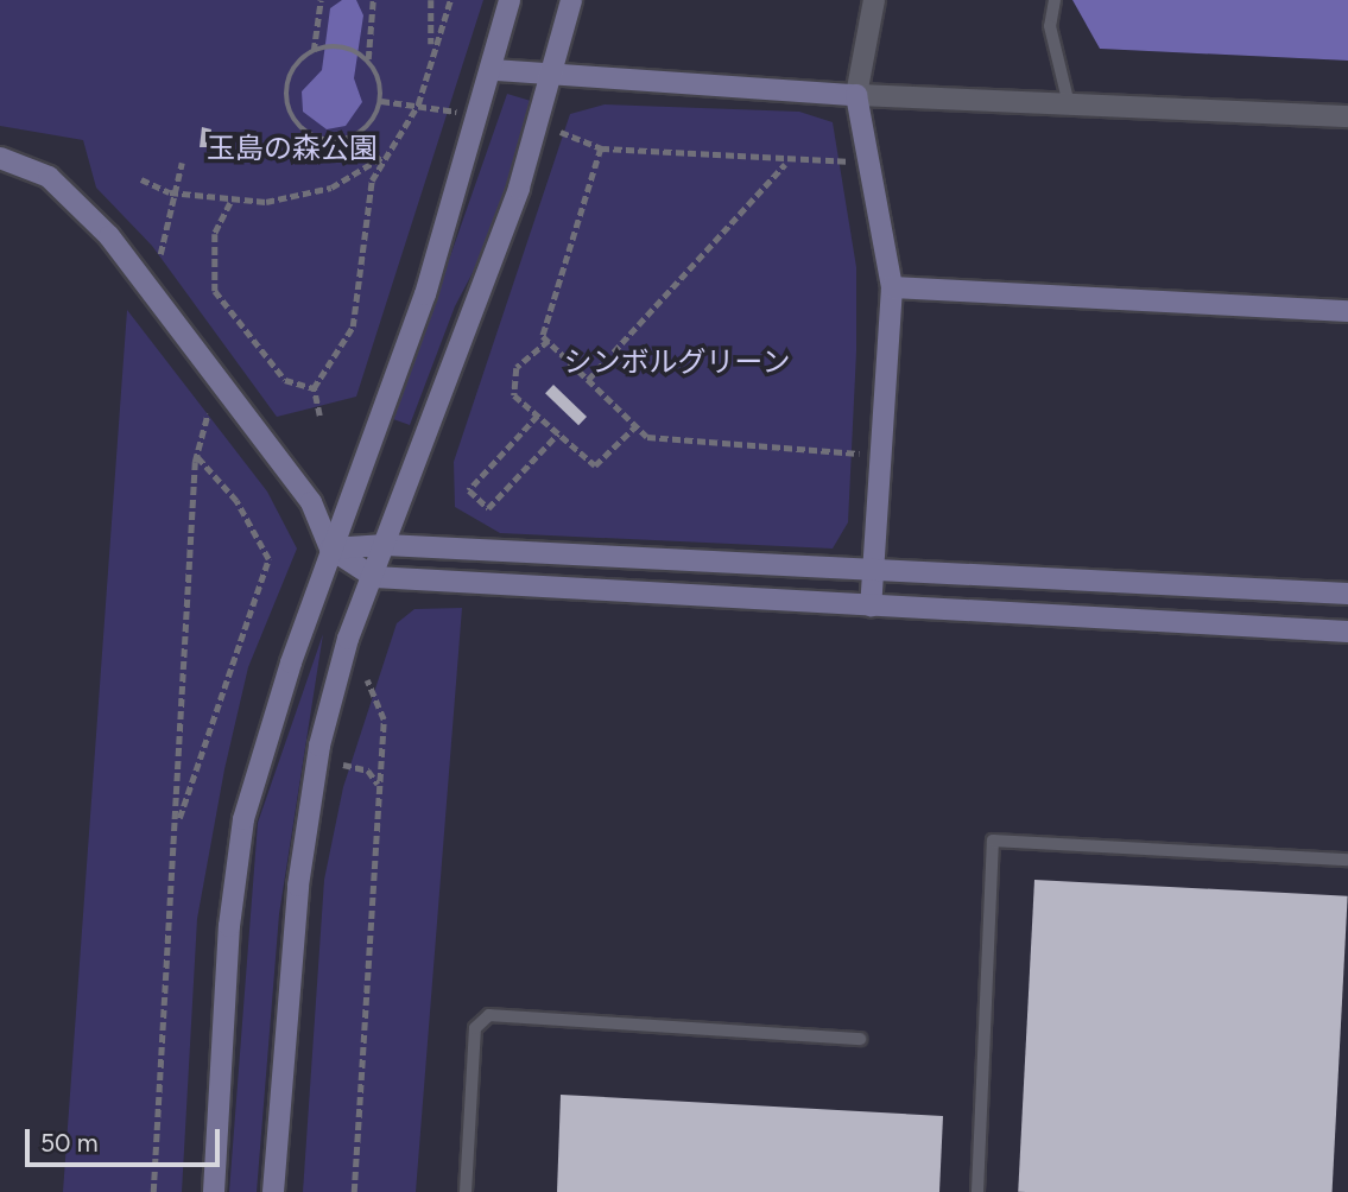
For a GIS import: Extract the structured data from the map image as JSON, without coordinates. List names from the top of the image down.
{
  "parks": ["玉島の森公園", "シンボルグリーン"],
  "scale_bar": "50 m"
}
